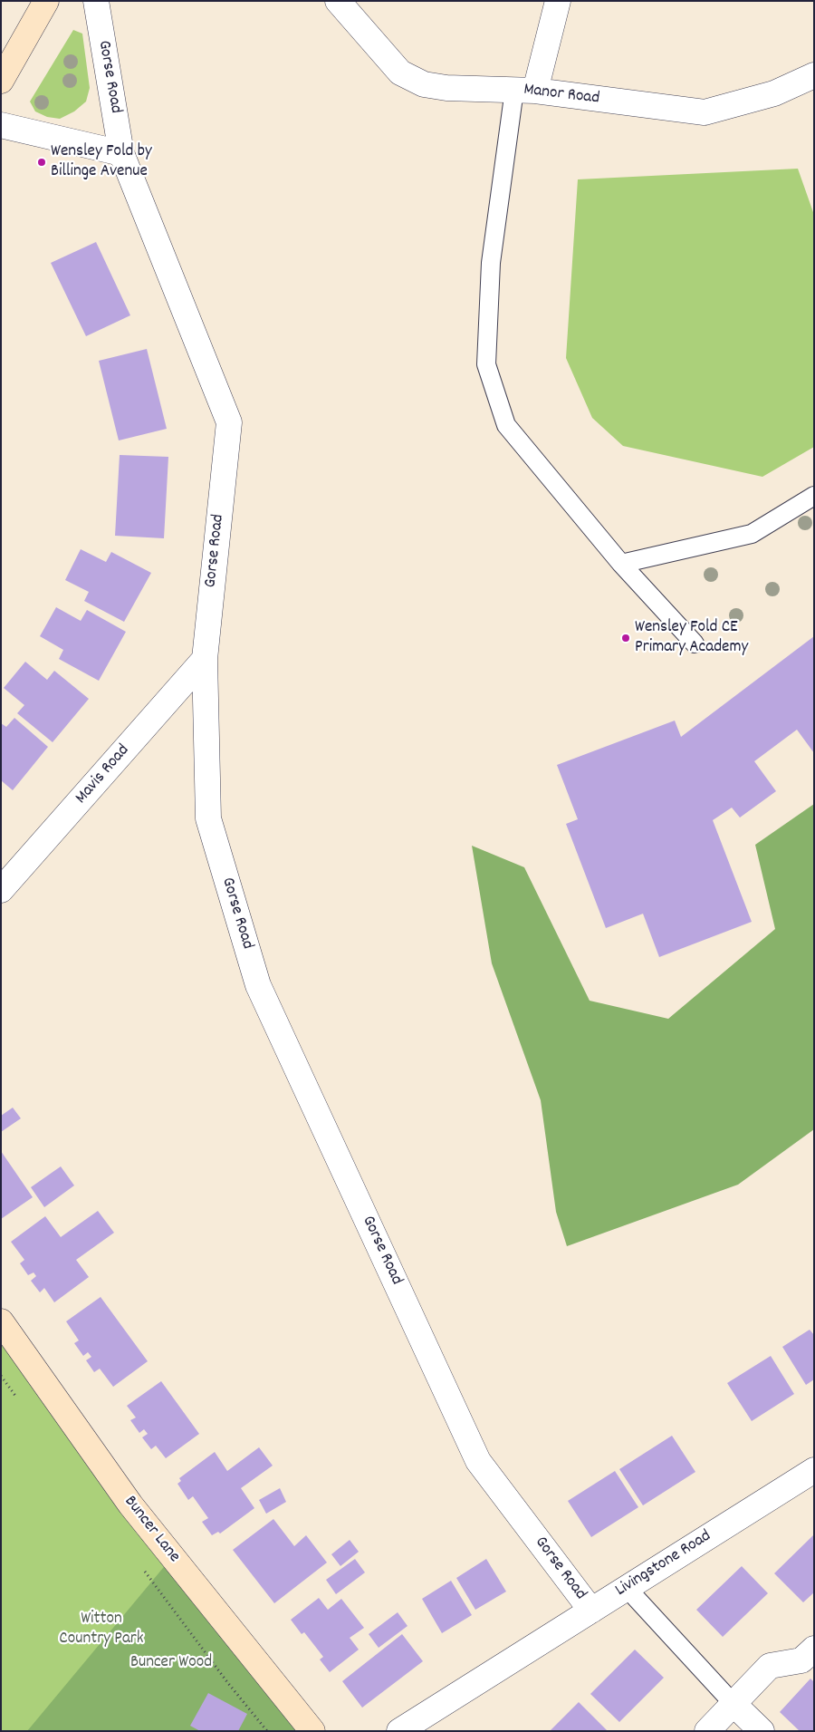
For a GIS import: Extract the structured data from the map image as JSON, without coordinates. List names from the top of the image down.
{
  "streets": {
    "main road": ["Buncer Lane"],
    "street": [
      "Gorse Road",
      "Manor Road",
      "Mavis Road",
      "Livingstone Road"
    ]
  },
  "crossings": [
    ["Gorse Road", "Mavis Road"],
    ["Gorse Road", "Livingstone Road"]
  ],
  "parks": ["Witton Country Park", "Buncer Wood"],
  "places": ["Wensley Fold by Billinge Avenue", "Wensley Fold CE Primary Academy"]
}
